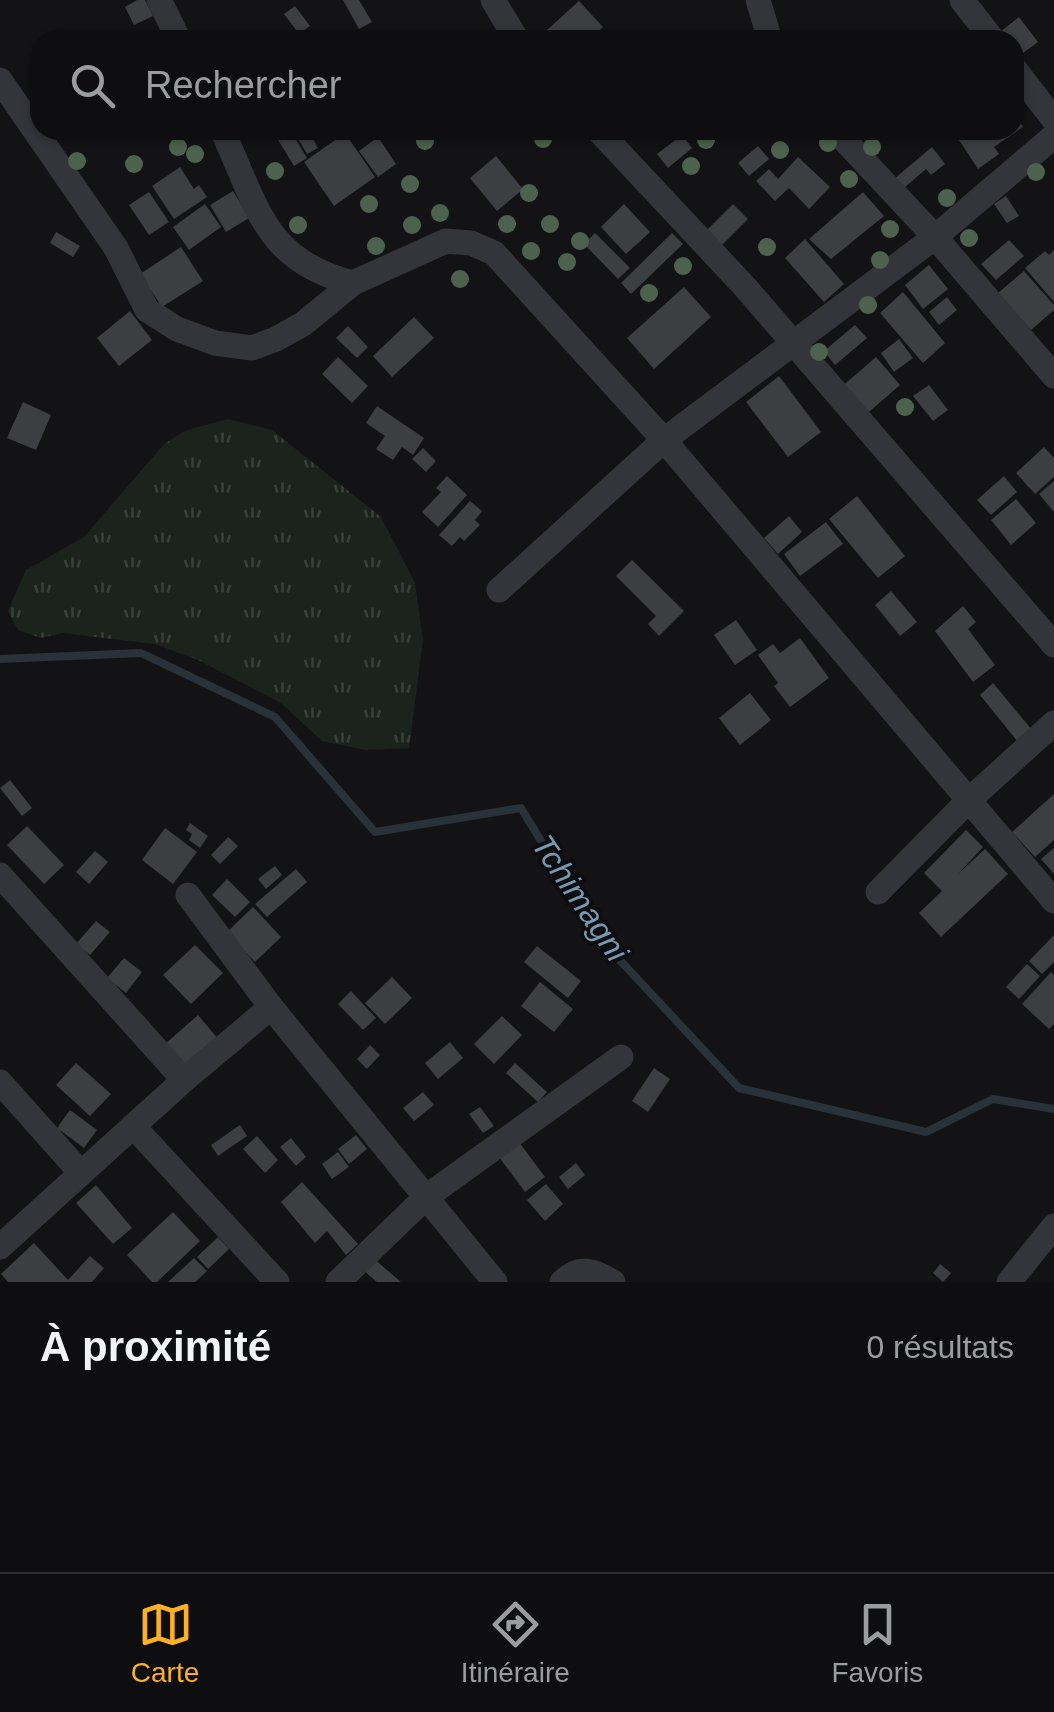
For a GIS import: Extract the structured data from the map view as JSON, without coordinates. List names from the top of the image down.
{
  "water": ["Tchimagni"],
  "page": {
    "search": "Rechercher",
    "heading": ["À proximité", "0 résultats"],
    "nav": ["Carte", "Itinéraire", "Favoris"]
  }
}
